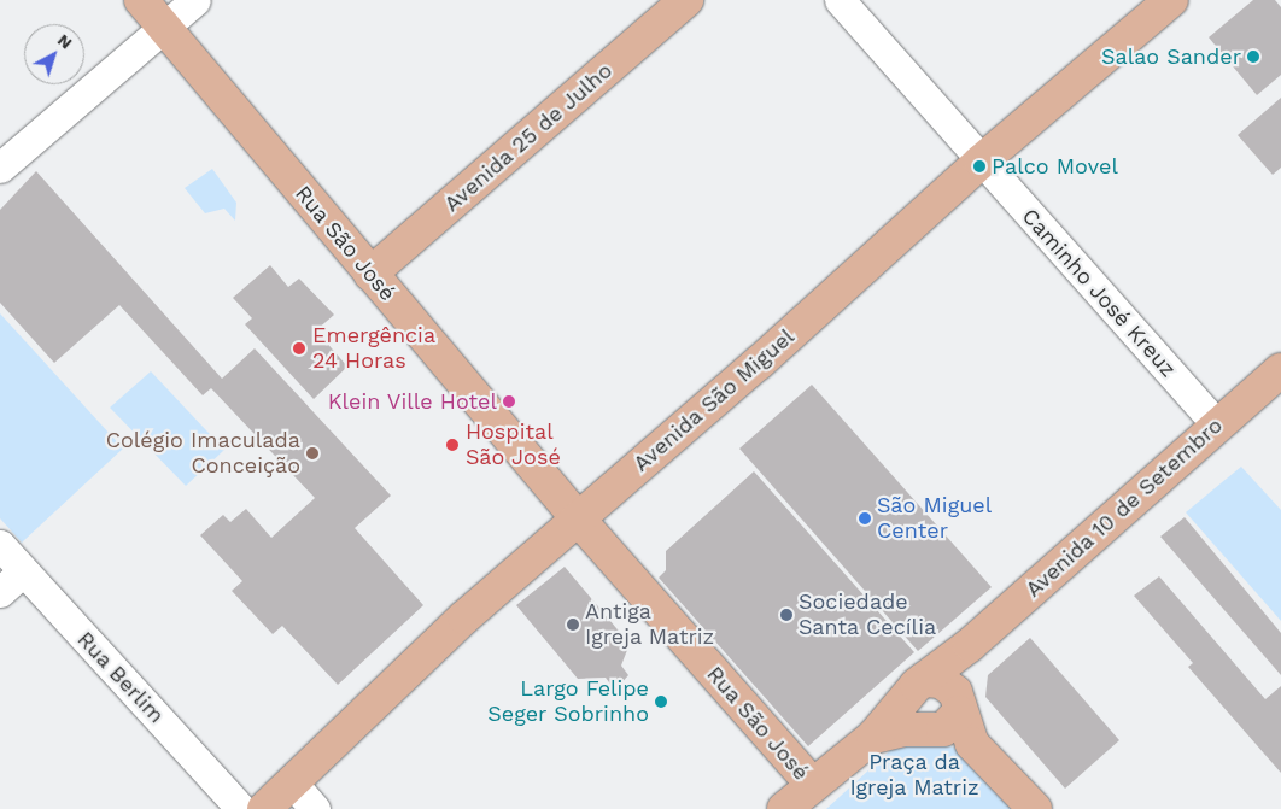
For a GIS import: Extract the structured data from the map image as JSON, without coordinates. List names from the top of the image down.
{
  "streets": {
    "main road": [
      "Avenida 25 de Julho",
      "Rua São José",
      "Avenida São Miguel",
      "Avenida 10 de Setembro"
    ],
    "street": ["Caminho José Kreuz", "Rua Berlim"]
  },
  "crossings": [
    ["Avenida 25 de Julho", "Rua São José"],
    ["Rua São José", "Avenida São Miguel"],
    ["Rua São José", "Avenida 10 de Setembro"],
    ["Caminho José Kreuz", "Avenida São Miguel"],
    ["Caminho José Kreuz", "Avenida 10 de Setembro"]
  ],
  "parks": ["Praça da Igreja Matriz"],
  "places": [
    "Salao Sander",
    "Palco Movel",
    "Emergência 24 Horas",
    "Klein Ville Hotel",
    "Hospital São José",
    "Colégio Imaculada Conceição",
    "São Miguel Center",
    "Sociedade Santa Cecília",
    "Antiga Igreja Matriz",
    "Largo Felipe Seger Sobrinho"
  ],
  "north": "top right"
}
